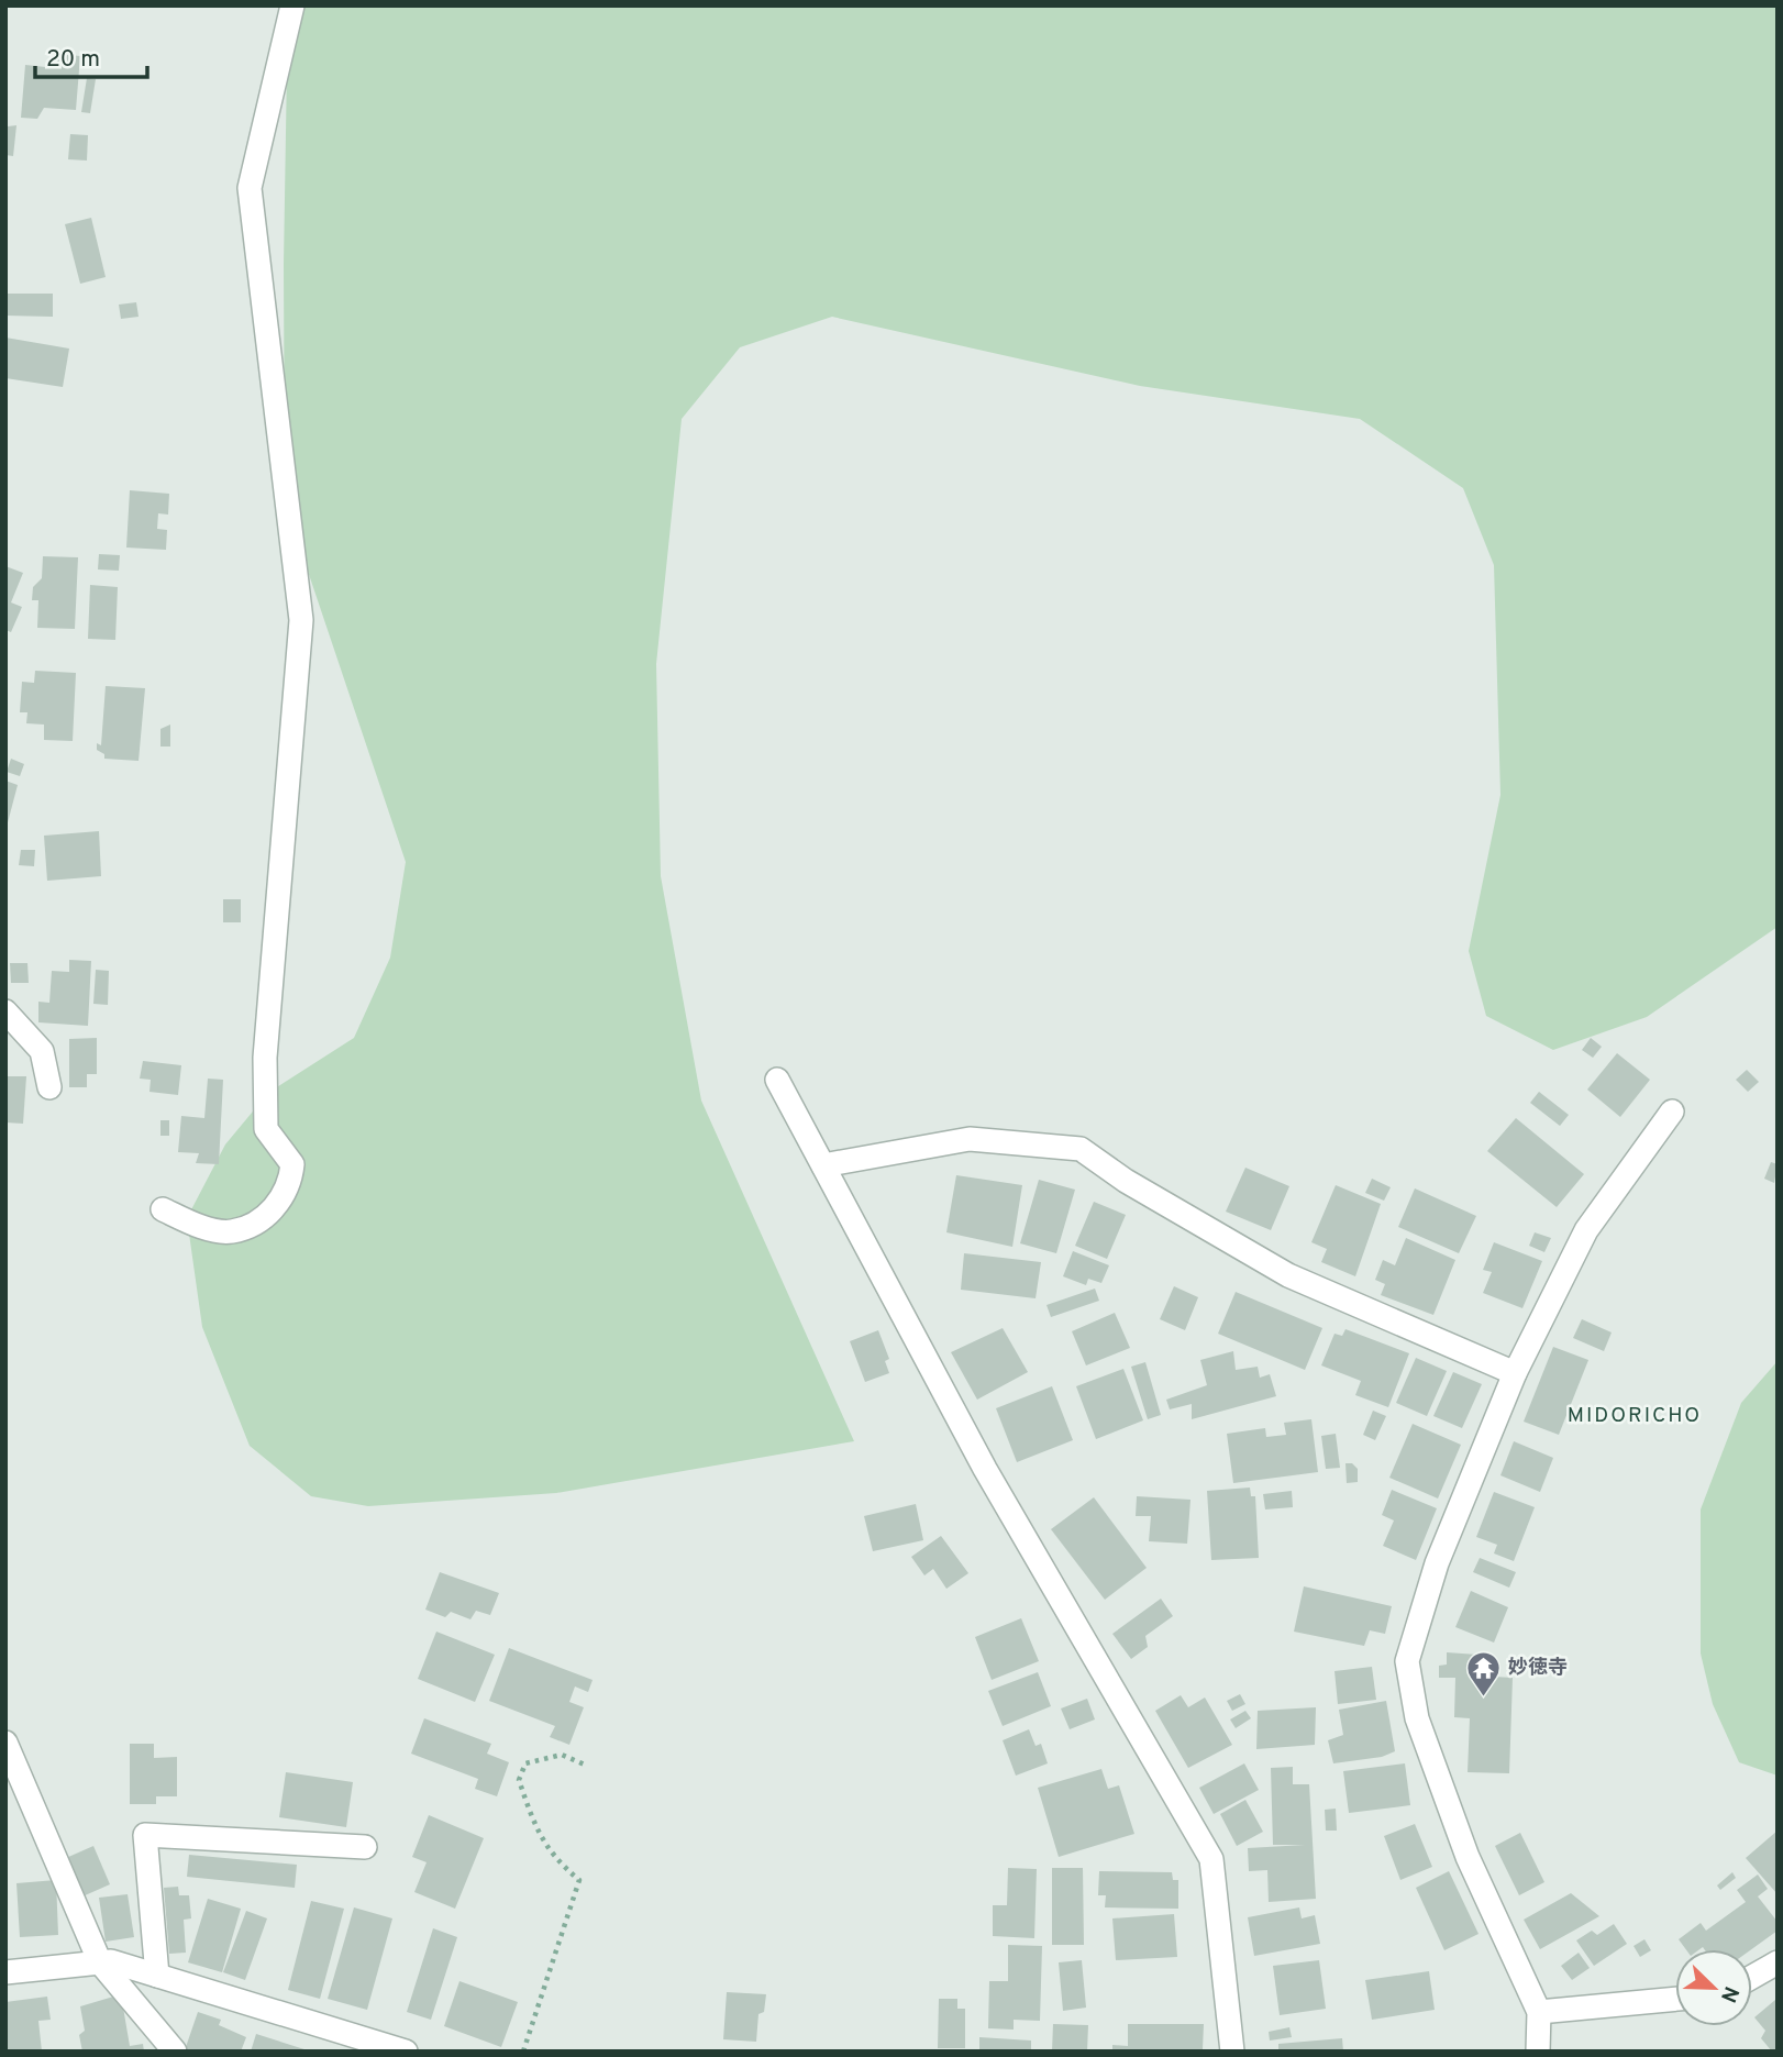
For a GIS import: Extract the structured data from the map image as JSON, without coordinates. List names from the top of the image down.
{
  "districts": ["MIDORICHO"],
  "places": {
    "temple": ["妙徳寺"]
  },
  "scale_bar": "20 m",
  "north": "bottom right"
}
